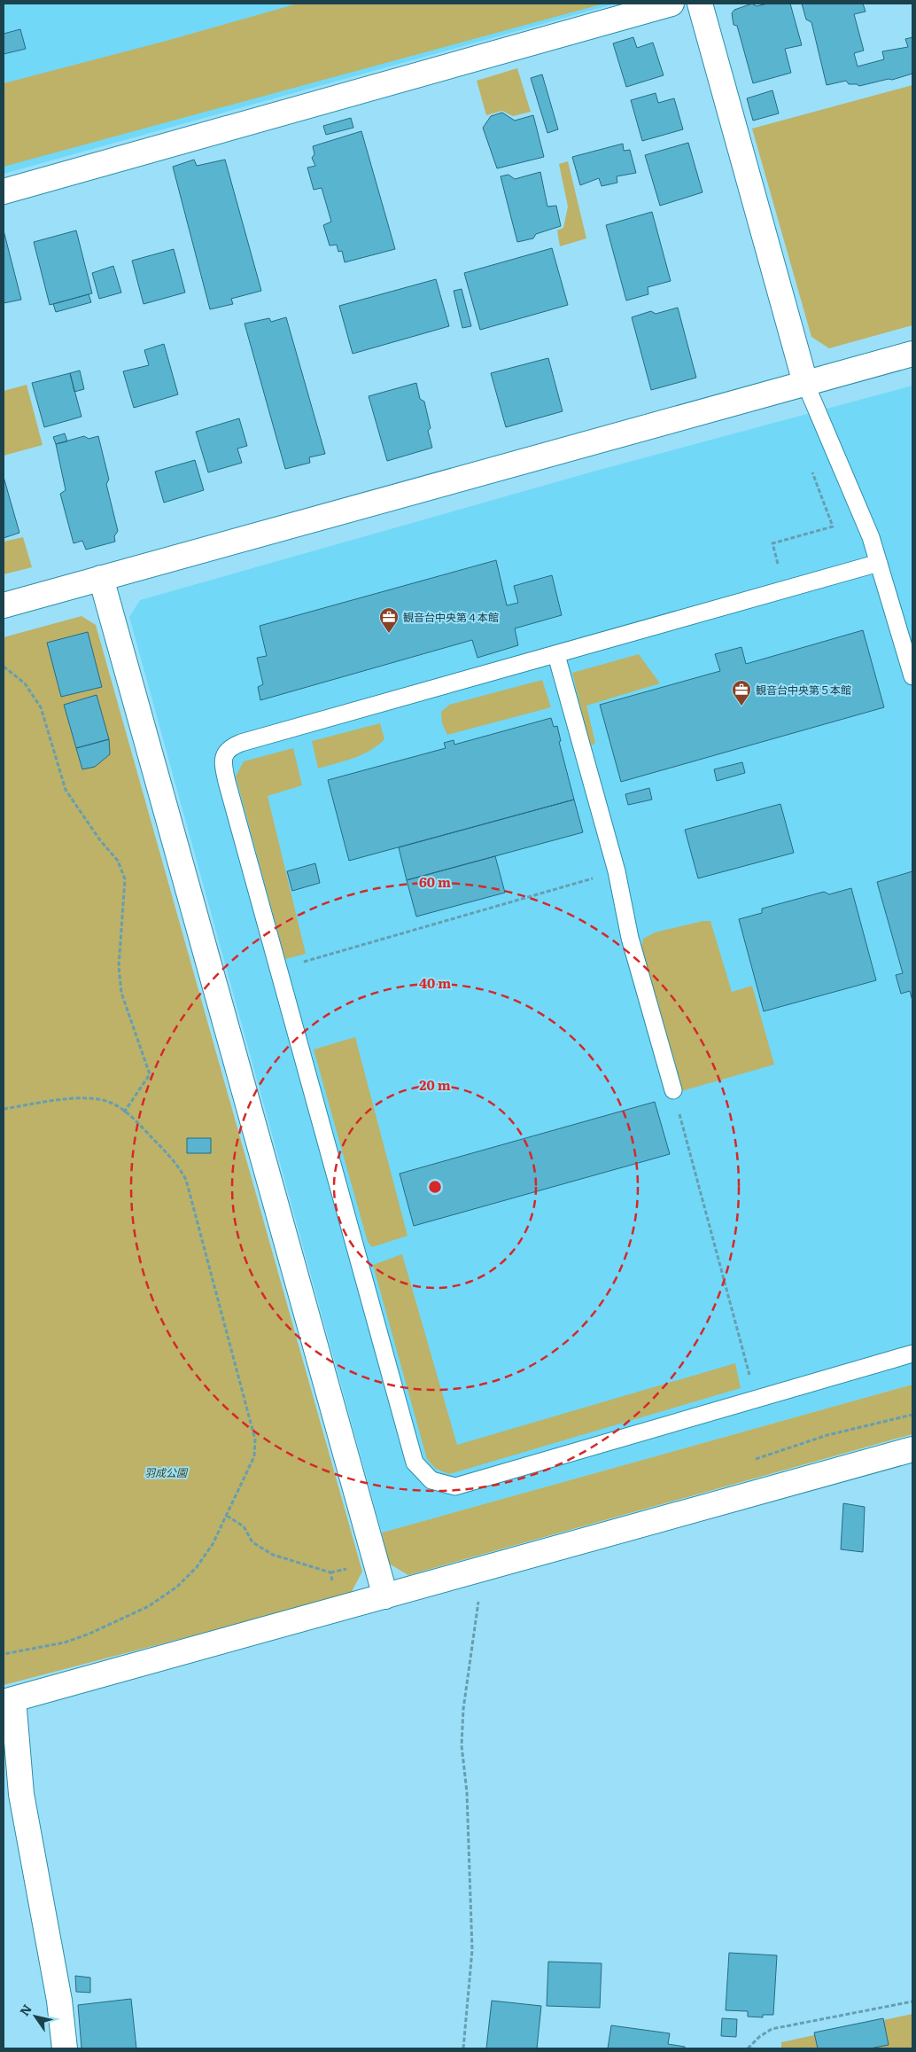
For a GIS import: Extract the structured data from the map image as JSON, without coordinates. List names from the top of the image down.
{
  "parks": ["羽成公園"],
  "places": {
    "office": ["観音台中央第４本館", "観音台中央第５本館"]
  },
  "north": "top left",
  "rings": ["60 m", "40 m", "20 m"]
}
